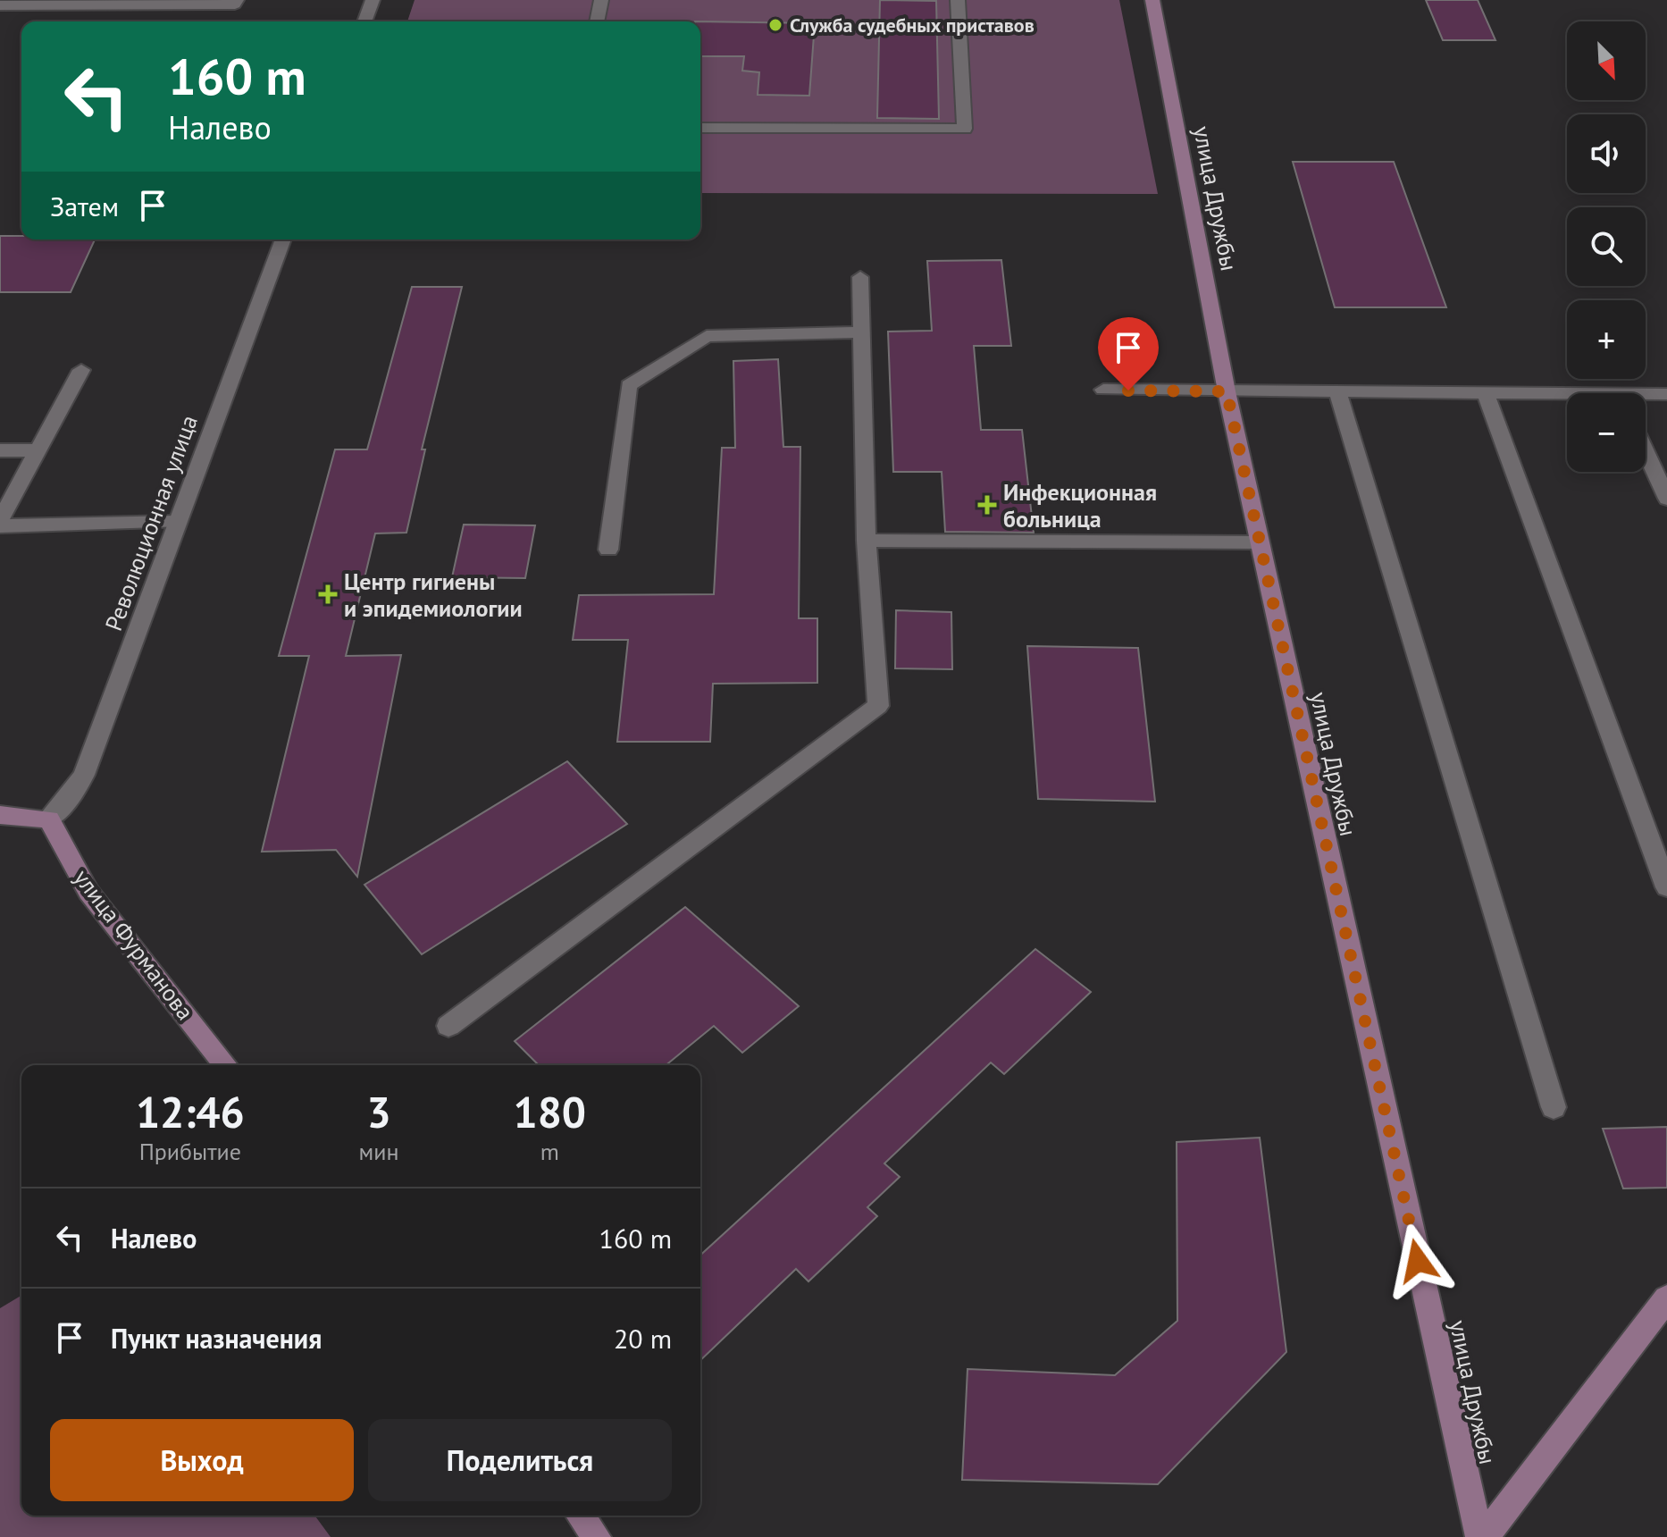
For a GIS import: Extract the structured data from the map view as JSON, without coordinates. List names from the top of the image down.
{
  "streets": {
    "main road": ["улица Дружбы", "улица Фурманова"],
    "street": ["Революционная улица"]
  },
  "crossings": [
    ["Революционная улица", "улица Фурманова"]
  ],
  "places": {
    "other": ["Служба судебных приставов"],
    "health": ["Инфекционная больница", "Центр гигиены и эпидемиологии"]
  },
  "north": "bottom right",
  "page": {
    "map_buttons": ["+", "−"],
    "turn": ["160 m", "Налево"],
    "then": "Затем",
    "eta": [
      "12:46",
      "Прибытие",
      "3",
      "мин",
      "180",
      "m"
    ],
    "list": [
      {
        "name": "Налево",
        "value": "160 m"
      },
      {
        "name": "Пункт назначения",
        "value": "20 m"
      }
    ],
    "buttons": ["Выход", "Поделиться"]
  }
}
